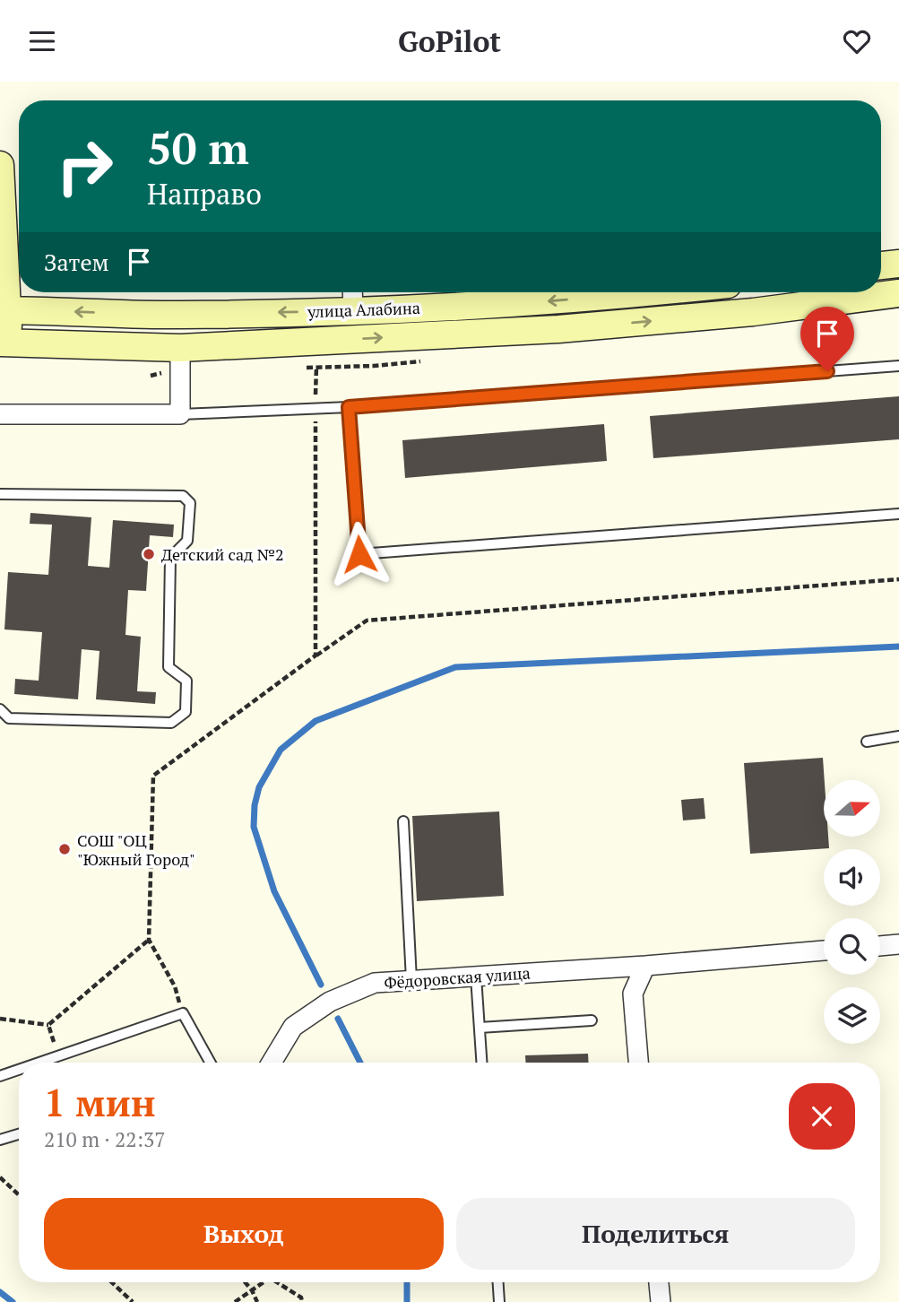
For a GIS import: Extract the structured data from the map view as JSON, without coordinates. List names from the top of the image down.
{
  "streets": {
    "street": ["улица Алабина", "Фёдоровская улица"]
  },
  "places": ["Детский сад №2", "СОШ \"ОЦ \"Южный Город\""],
  "north": "right",
  "page": {
    "header": "GoPilot",
    "turn": ["50 m", "Направо"],
    "then": "Затем",
    "heading": ["1 мин", "210 m · 22:37"],
    "buttons": ["Выход", "Поделиться"]
  }
}
